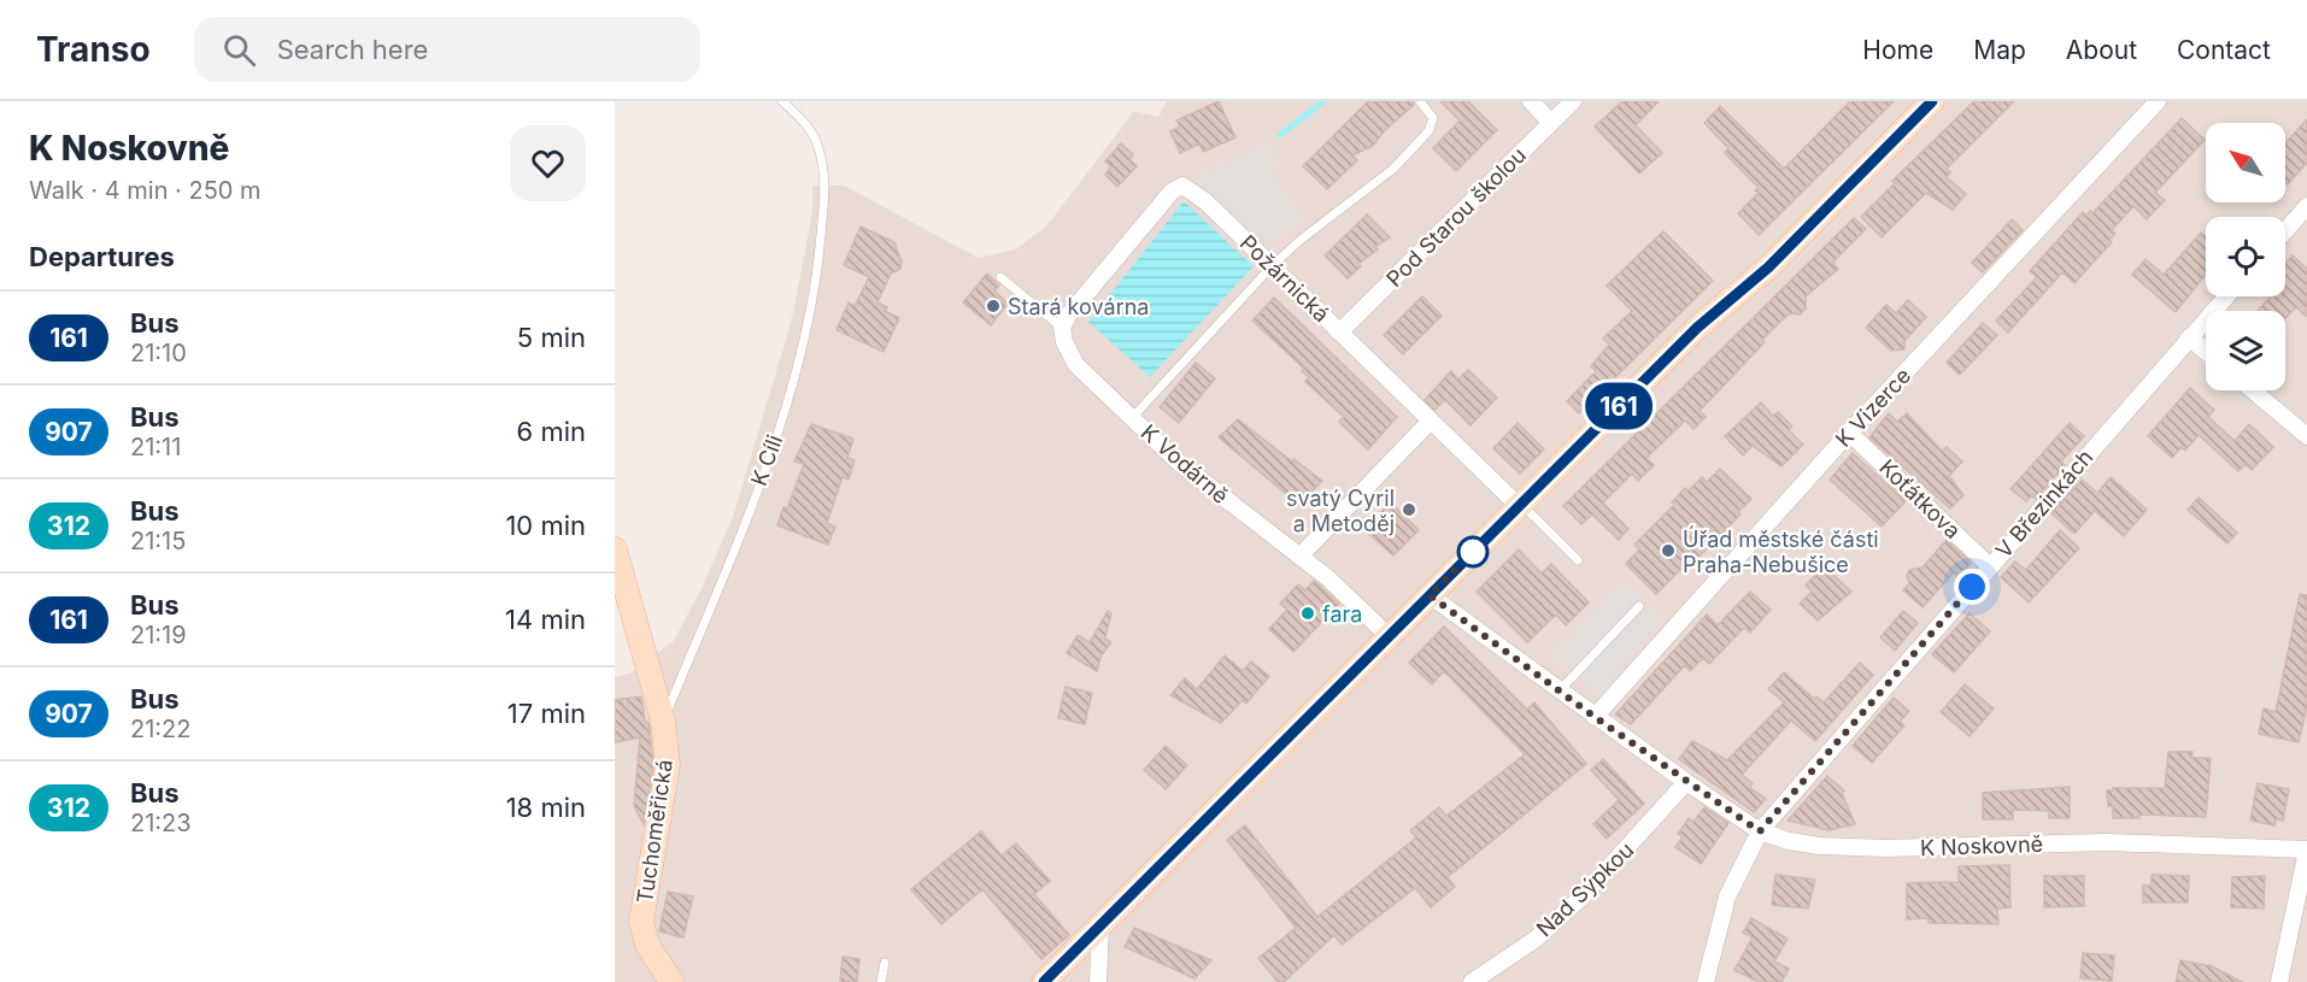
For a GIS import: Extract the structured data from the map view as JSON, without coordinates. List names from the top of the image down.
{
  "streets": {
    "street": [
      "Pod Starou školou",
      "Požárnická",
      "K Vizerce",
      "K Vodárně",
      "Koťátkova",
      "V Březinkách",
      "Tuchoměřická",
      "K Noskovně",
      "Nad Sýpkou"
    ],
    "lane": ["K Cíli"]
  },
  "crossings": [
    ["Pod Starou školou", "Požárnická"],
    ["Požárnická", "K Vodárně"],
    ["K Vizerce", "Koťátkova"],
    ["K Vizerce", "K Noskovně"],
    ["K Cíli", "Tuchoměřická"],
    ["Koťátkova", "V Březinkách"],
    ["V Březinkách", "K Noskovně"],
    ["K Noskovně", "Nad Sýpkou"]
  ],
  "places": [
    "Stará kovárna",
    "svatý Cyril a Metoděj",
    "Úřad městské části Praha-Nebušice",
    "fara"
  ],
  "lines": ["bus line 161"],
  "north": "top left",
  "page": {
    "header": "Transo",
    "search": "Search here",
    "nav": [
      "Home",
      "Map",
      "About",
      "Contact"
    ],
    "heading": [
      ["K Noskovně", "Walk · 4 min · 250 m"],
      "Departures"
    ],
    "on_map": "161",
    "list": [
      {
        "mark": "161",
        "name": "Bus",
        "note": "21:10",
        "value": "5 min"
      },
      {
        "mark": "907",
        "name": "Bus",
        "note": "21:11",
        "value": "6 min"
      },
      {
        "mark": "312",
        "name": "Bus",
        "note": "21:15",
        "value": "10 min"
      },
      {
        "mark": "161",
        "name": "Bus",
        "note": "21:19",
        "value": "14 min"
      },
      {
        "mark": "907",
        "name": "Bus",
        "note": "21:22",
        "value": "17 min"
      },
      {
        "mark": "312",
        "name": "Bus",
        "note": "21:23",
        "value": "18 min"
      }
    ]
  }
}
